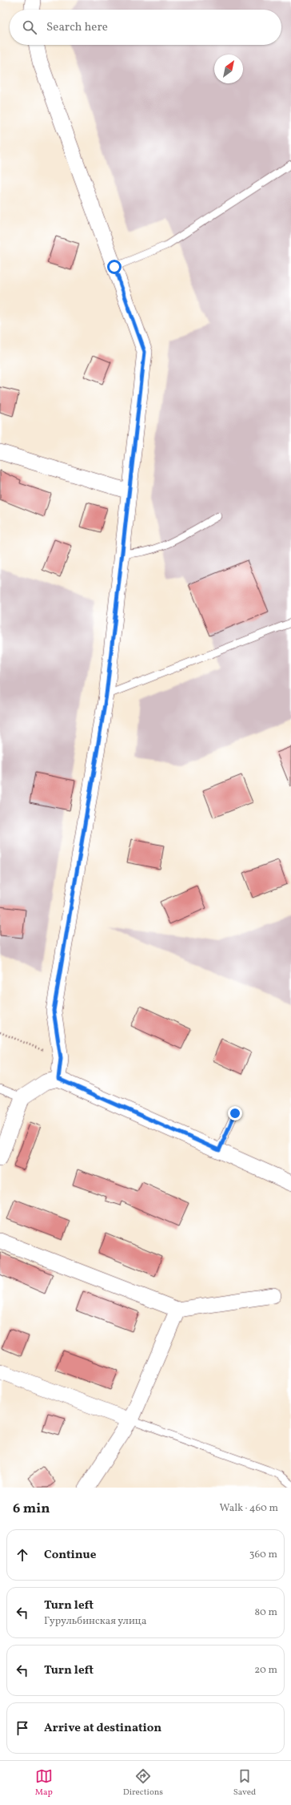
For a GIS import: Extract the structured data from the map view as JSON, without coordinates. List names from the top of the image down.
{
  "north": "top right",
  "page": {
    "search": "Search here",
    "heading": ["6 min", "Walk · 460 m"],
    "list": [
      ["Continue", "360 m"],
      ["Turn left", "Гурульбинская улица", "80 m"],
      ["Turn left", "20 m"],
      "Arrive at destination"
    ],
    "nav": ["Map", "Directions", "Saved"]
  }
}
